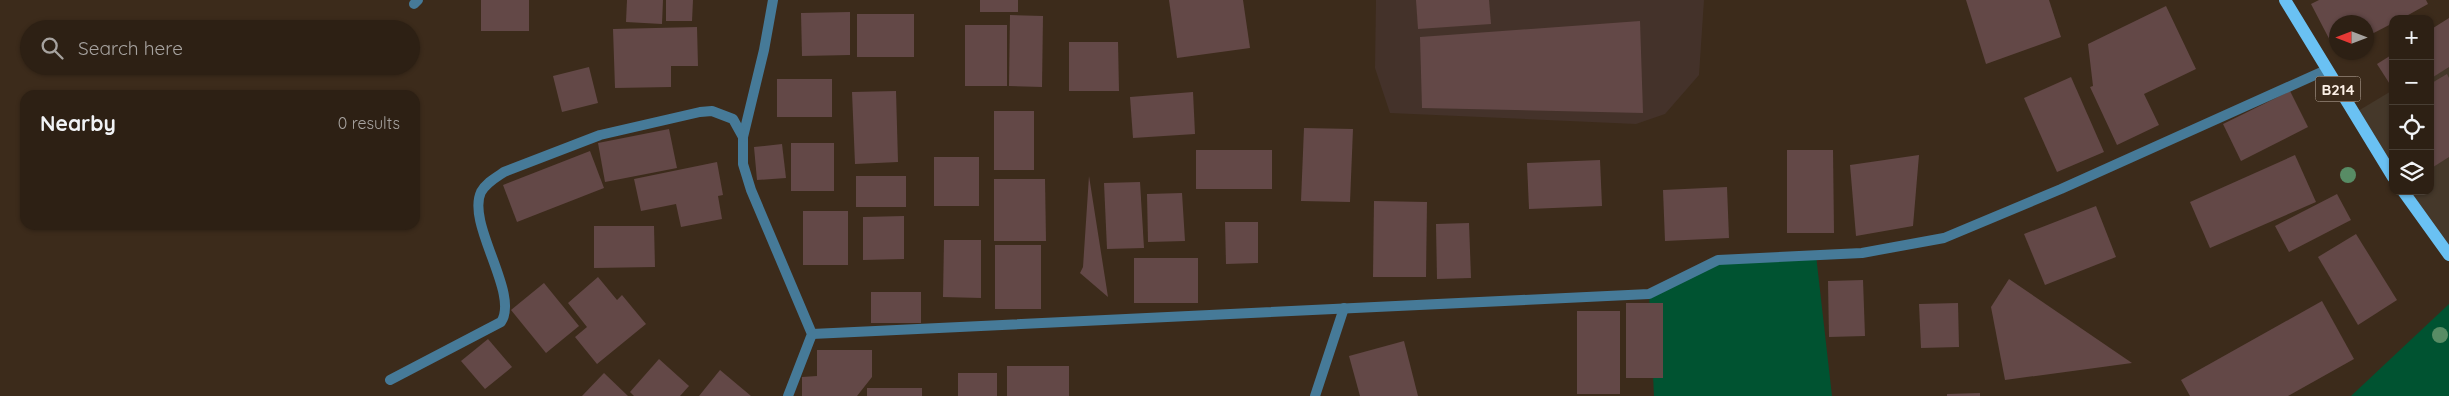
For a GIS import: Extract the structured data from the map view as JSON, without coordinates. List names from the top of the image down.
{
  "streets": {
    "main road": ["B214"]
  },
  "north": "left",
  "page": {
    "map_buttons": ["+", "−"],
    "search": "Search here",
    "heading": ["Nearby", "0 results"]
  }
}
